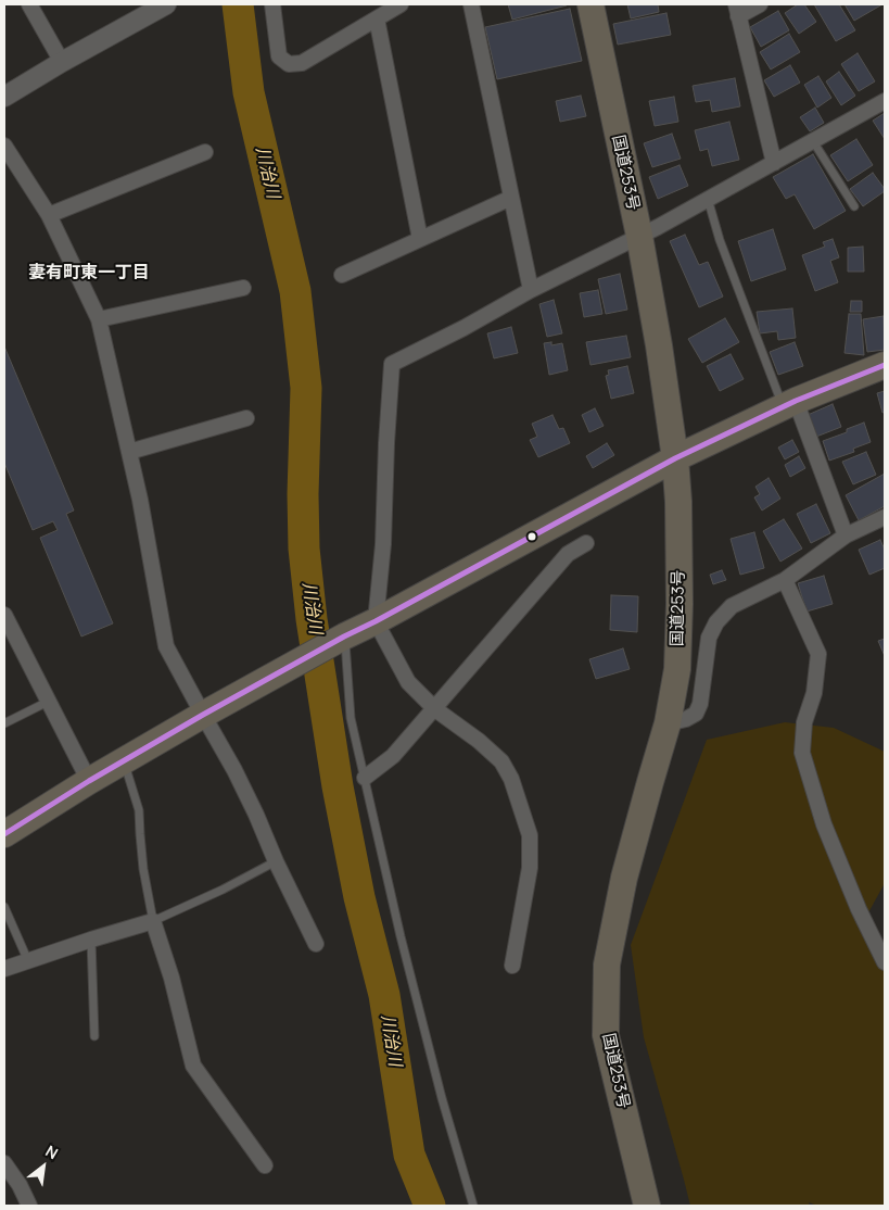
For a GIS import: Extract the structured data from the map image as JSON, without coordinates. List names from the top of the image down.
{
  "streets": {
    "highway": ["国道253号"]
  },
  "districts": ["妻有町東一丁目"],
  "water": ["川治川"],
  "north": "top right"
}
